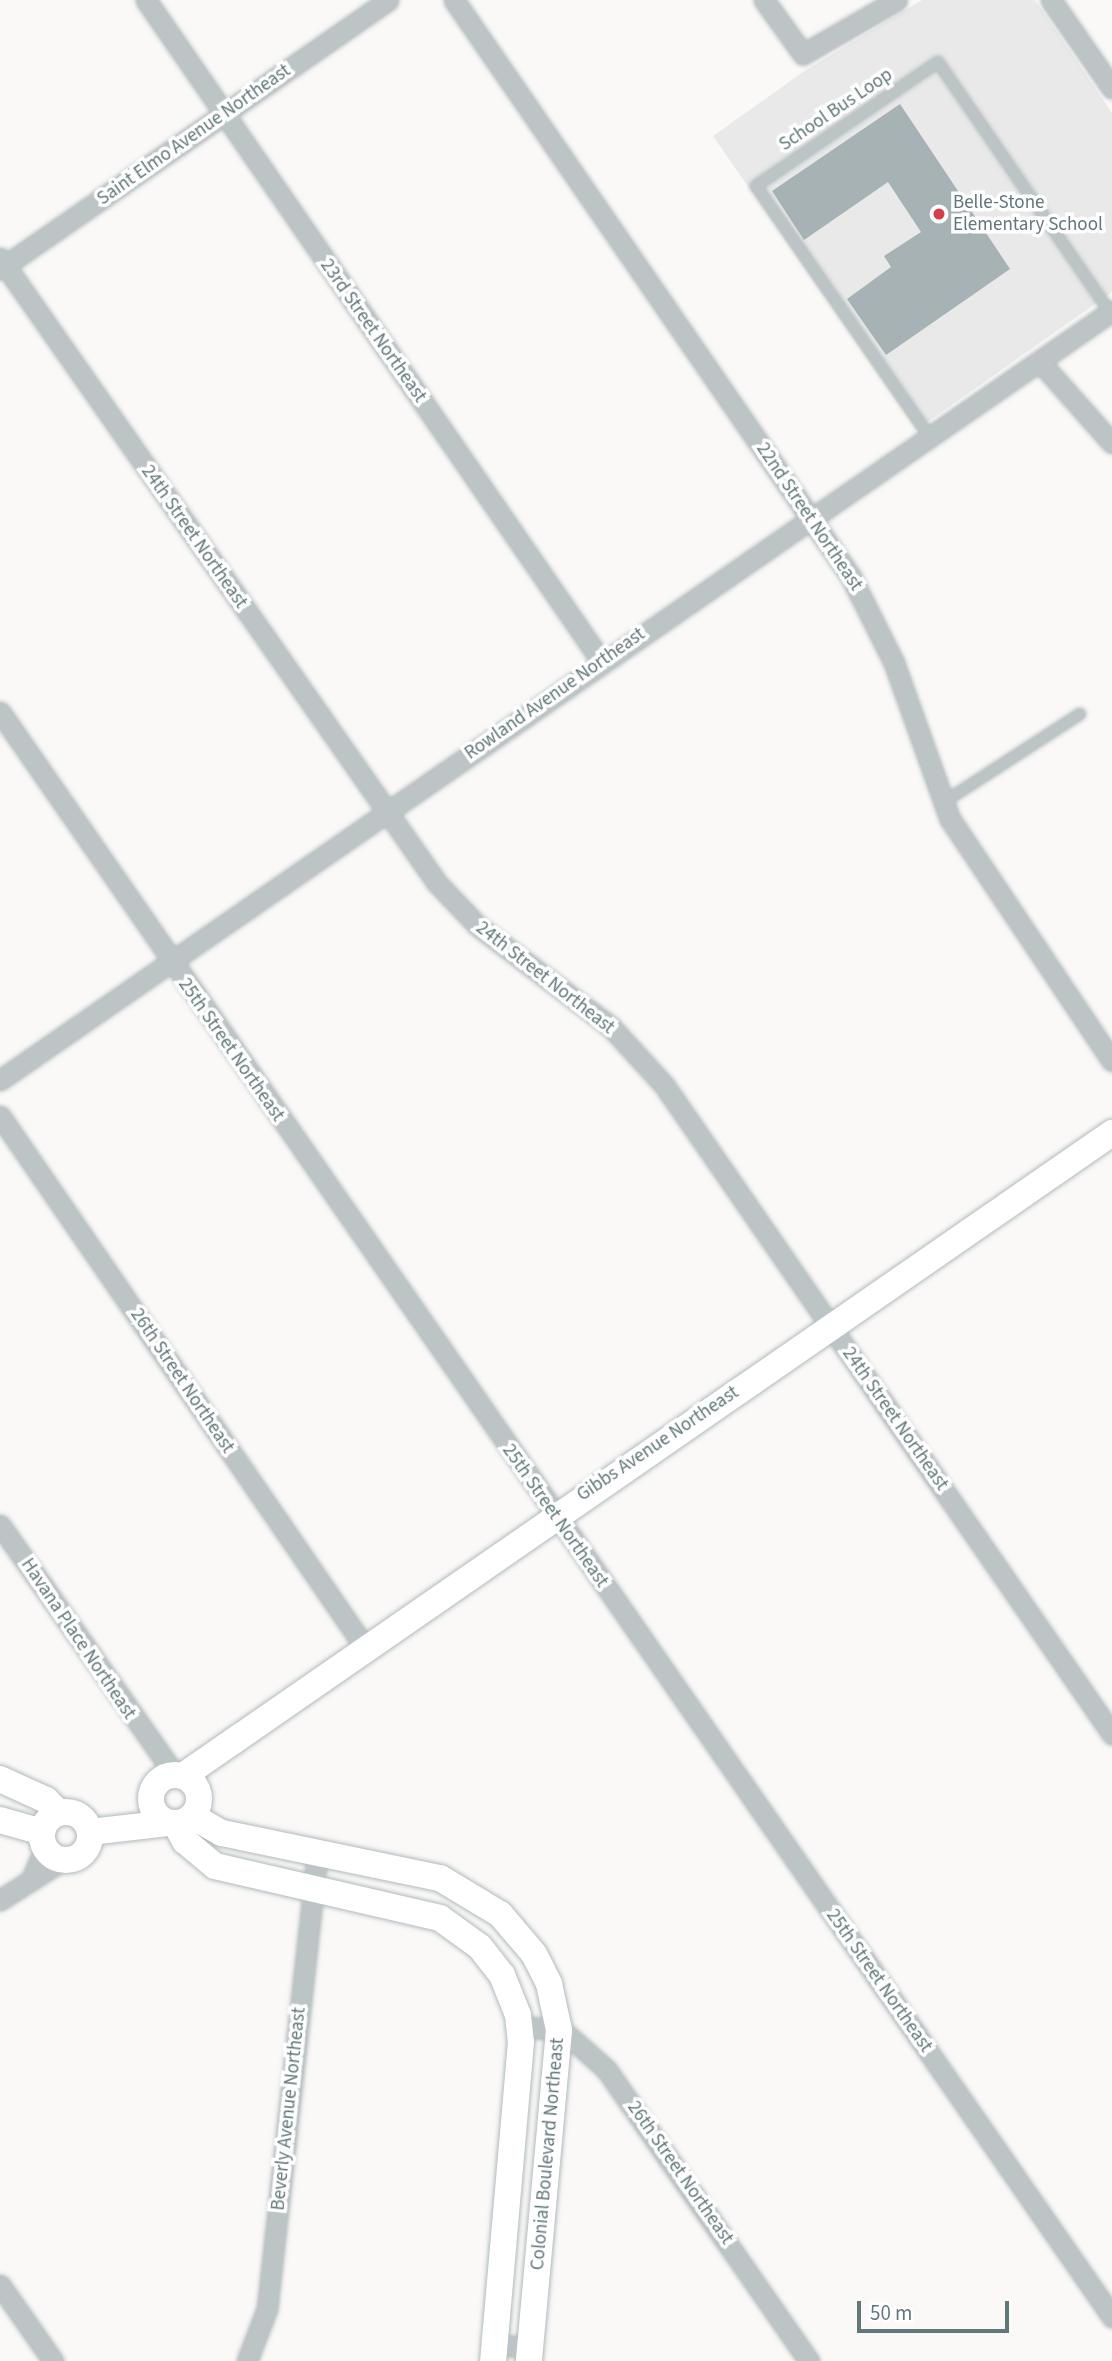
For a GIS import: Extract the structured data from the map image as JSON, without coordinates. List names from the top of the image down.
{
  "streets": {
    "street": [
      "Saint Elmo Avenue Northeast",
      "23rd Street Northeast",
      "22nd Street Northeast",
      "24th Street Northeast",
      "Rowland Avenue Northeast",
      "25th Street Northeast",
      "26th Street Northeast",
      "Gibbs Avenue Northeast",
      "Havana Place Northeast",
      "Beverly Avenue Northeast",
      "Colonial Boulevard Northeast"
    ],
    "lane": ["School Bus Loop"]
  },
  "crossings": [
    ["School Bus Loop", "Rowland Avenue Northeast"],
    ["Saint Elmo Avenue Northeast", "23rd Street Northeast"],
    ["Saint Elmo Avenue Northeast", "24th Street Northeast"],
    ["23rd Street Northeast", "Rowland Avenue Northeast"],
    ["22nd Street Northeast", "Rowland Avenue Northeast"],
    ["24th Street Northeast", "Rowland Avenue Northeast"],
    ["24th Street Northeast", "Gibbs Avenue Northeast"],
    ["Rowland Avenue Northeast", "25th Street Northeast"],
    ["25th Street Northeast", "Gibbs Avenue Northeast"],
    ["26th Street Northeast", "Gibbs Avenue Northeast"],
    ["26th Street Northeast", "Colonial Boulevard Northeast"],
    ["Gibbs Avenue Northeast", "Havana Place Northeast"],
    ["Beverly Avenue Northeast", "Colonial Boulevard Northeast"]
  ],
  "places": ["Belle-Stone Elementary School"],
  "scale_bar": "50 m"
}
